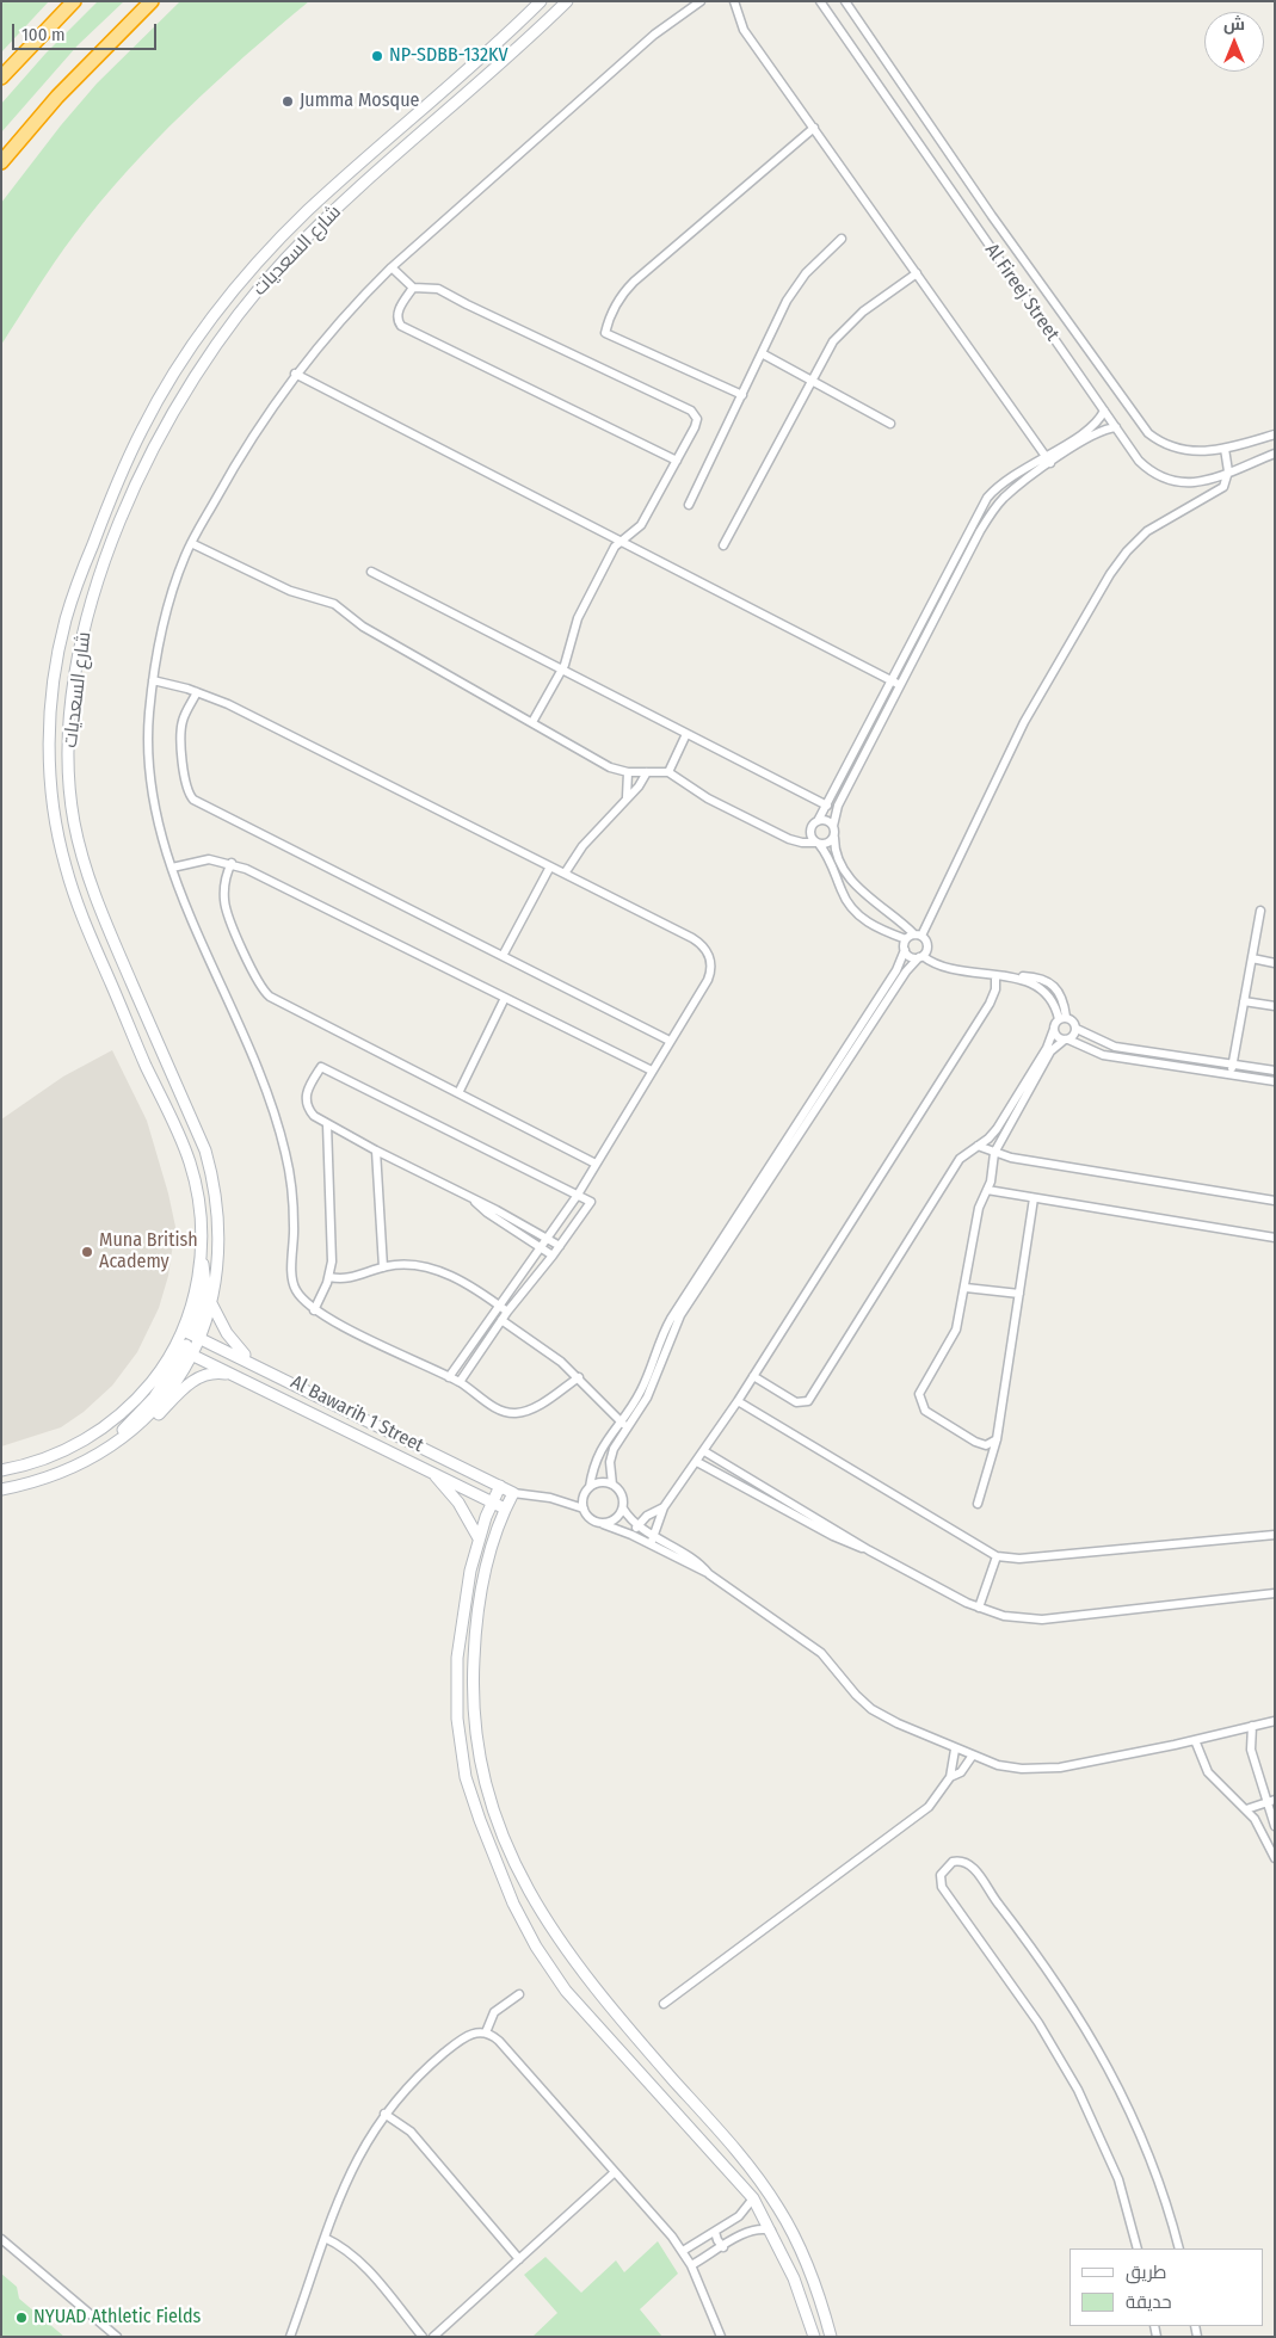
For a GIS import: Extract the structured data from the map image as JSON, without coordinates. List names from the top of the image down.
{
  "streets": {
    "street": ["شارع السعديات", "Al Fireej Street", "Al Bawarih 1 Street"]
  },
  "crossings": [
    ["شارع السعديات", "Al Bawarih 1 Street"]
  ],
  "places": [
    "NP-SDBB-132KV",
    "Jumma Mosque",
    "Muna British Academy",
    "NYUAD Athletic Fields"
  ],
  "legend": ["طريق", "حديقة"],
  "scale_bar": "100 m",
  "north": "top"
}
